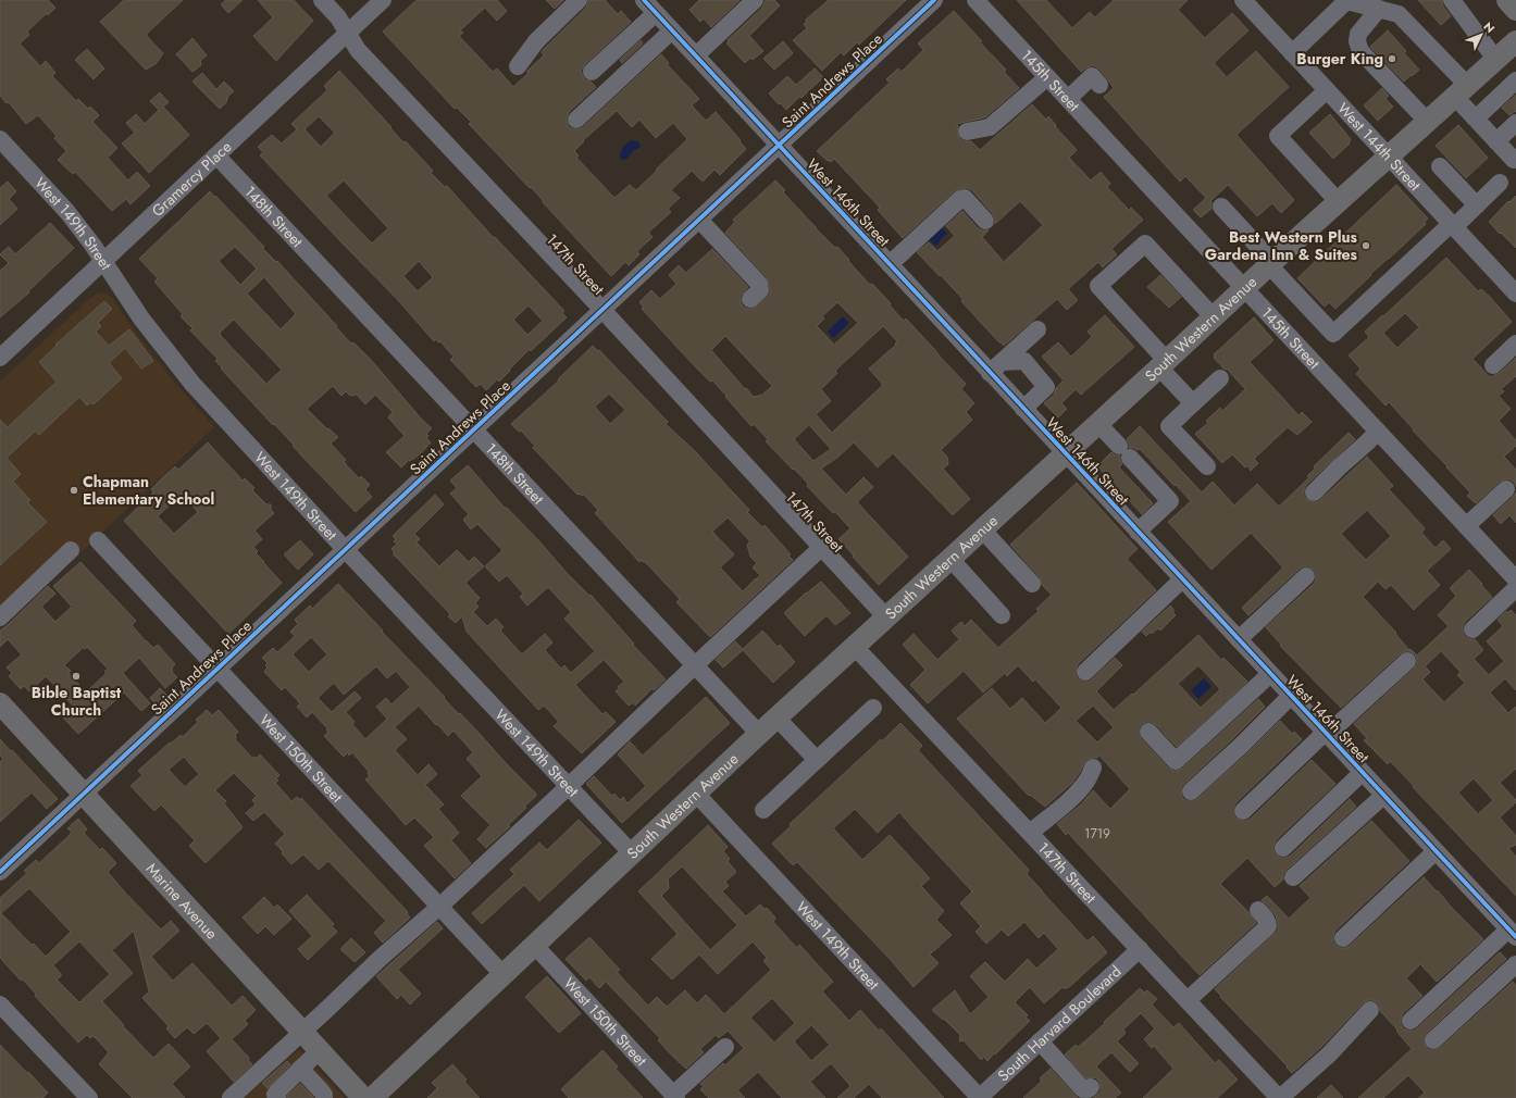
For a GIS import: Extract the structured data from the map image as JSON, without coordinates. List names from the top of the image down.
{
  "streets": {
    "main road": ["South Western Avenue", "Marine Avenue"],
    "street": [
      "145th Street",
      "Saint Andrews Place",
      "West 144th Street",
      "Gramercy Place",
      "West 146th Street",
      "148th Street",
      "West 149th Street",
      "147th Street",
      "West 150th Street",
      "South Harvard Boulevard"
    ]
  },
  "crossings": [
    ["145th Street", "South Western Avenue"],
    ["Saint Andrews Place", "West 146th Street"],
    ["Saint Andrews Place", "148th Street"],
    ["Saint Andrews Place", "West 149th Street"],
    ["Saint Andrews Place", "147th Street"],
    ["Saint Andrews Place", "West 150th Street"],
    ["Saint Andrews Place", "Marine Avenue"],
    ["West 144th Street", "South Western Avenue"],
    ["Gramercy Place", "148th Street"],
    ["Gramercy Place", "West 149th Street"],
    ["Gramercy Place", "147th Street"],
    ["West 146th Street", "South Western Avenue"],
    ["148th Street", "South Western Avenue"],
    ["West 149th Street", "South Western Avenue"],
    ["West 149th Street", "South Harvard Boulevard"],
    ["147th Street", "South Western Avenue"],
    ["147th Street", "South Harvard Boulevard"],
    ["South Western Avenue", "West 150th Street"]
  ],
  "places": [
    "Burger King",
    "Best Western Plus Gardena Inn & Suites",
    "Chapman Elementary School",
    "Bible Baptist Church"
  ],
  "house_numbers": ["1719"],
  "north": "top right"
}
